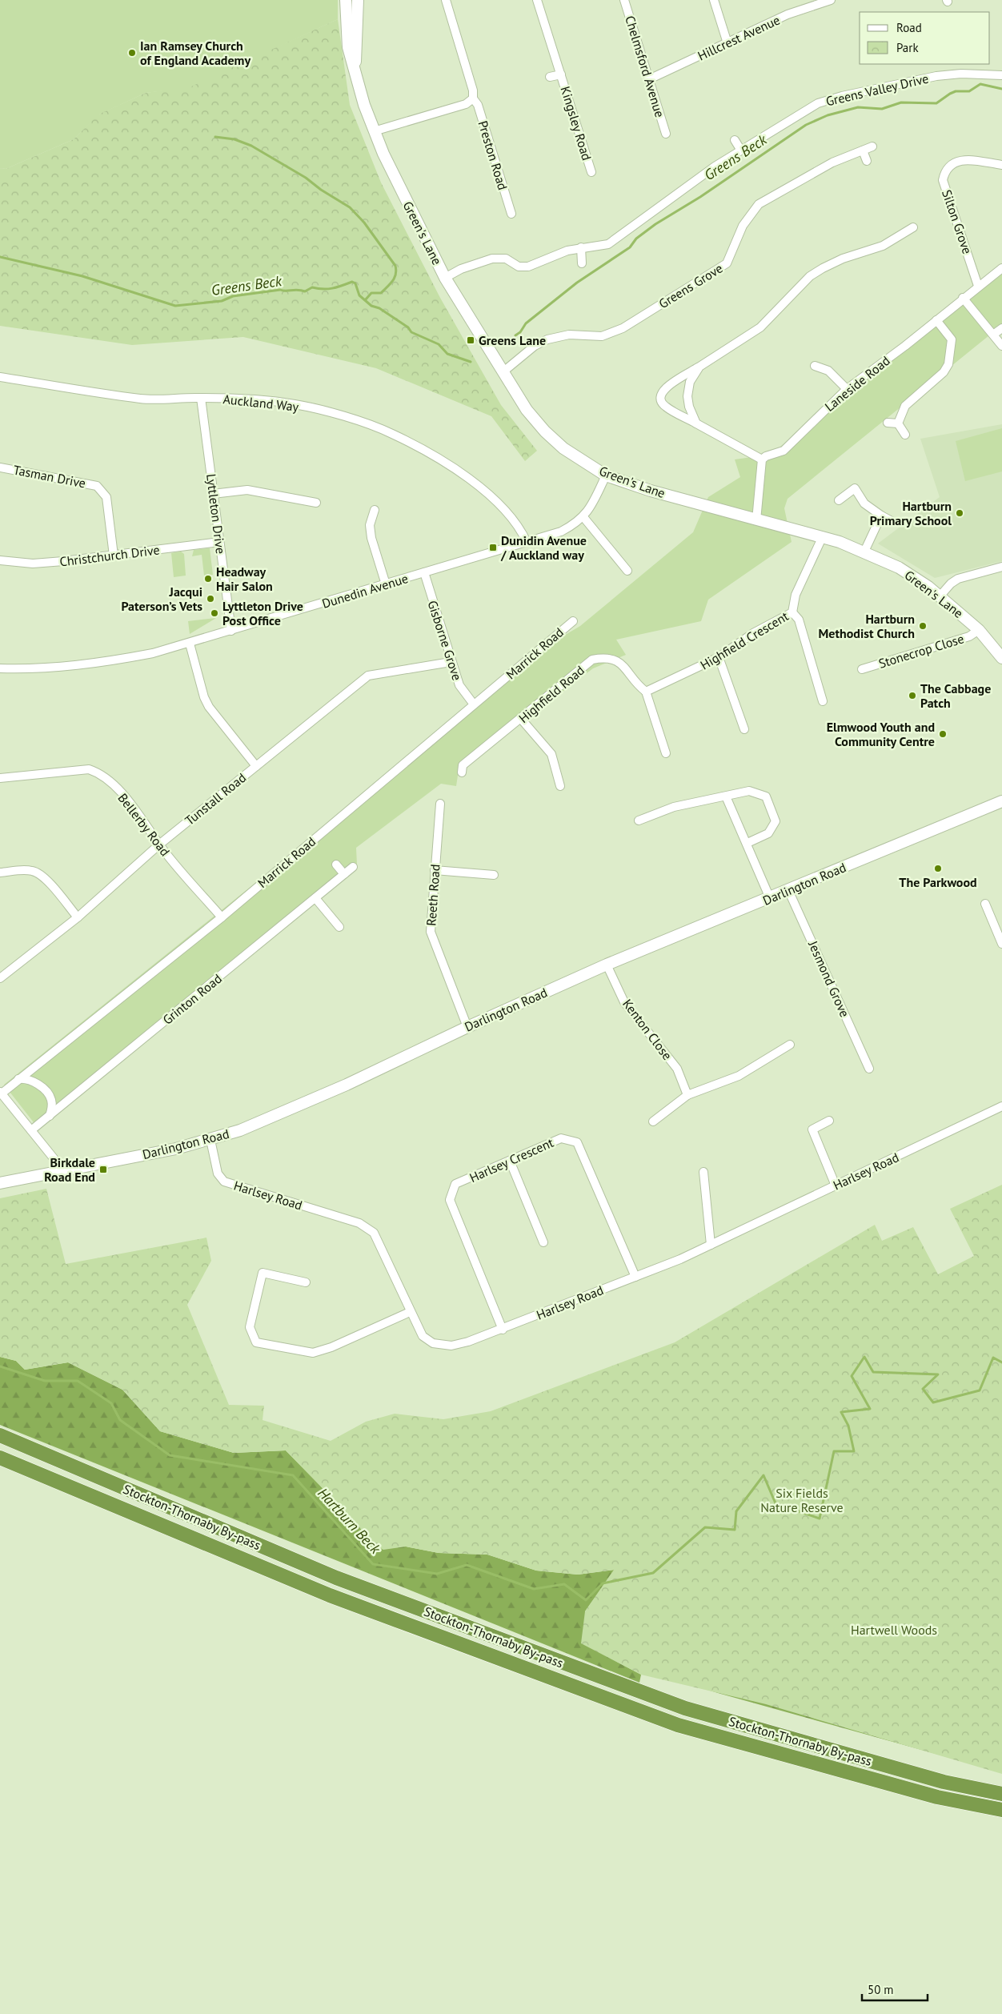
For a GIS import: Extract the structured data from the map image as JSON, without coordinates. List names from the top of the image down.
{
  "streets": {
    "highway": ["Stockton-Thornaby By-pass"],
    "street": [
      "Hillcrest Avenue",
      "Chelmsford Avenue",
      "Greens Valley Drive",
      "Kingsley Road",
      "Preston Road",
      "Silton Grove",
      "Green's Lane",
      "Greens Grove",
      "Laneside Road",
      "Auckland Way",
      "Tasman Drive",
      "Lyttleton Drive",
      "Christchurch Drive",
      "Dunedin Avenue",
      "Gisborne Grove",
      "Highfield Crescent",
      "Stonecrop Close",
      "Marrick Road",
      "Highfield Road",
      "Tunstall Road",
      "Bellerby Road",
      "Darlington Road",
      "Reeth Road",
      "Jesmond Grove",
      "Grinton Road",
      "Kenton Close",
      "Harlsey Crescent",
      "Harlsey Road"
    ]
  },
  "crossings": [
    ["Hillcrest Avenue", "Chelmsford Avenue"],
    ["Greens Valley Drive", "Green's Lane"],
    ["Silton Grove", "Laneside Road"],
    ["Green's Lane", "Greens Grove"],
    ["Green's Lane", "Dunedin Avenue"],
    ["Green's Lane", "Highfield Crescent"],
    ["Green's Lane", "Stonecrop Close"],
    ["Auckland Way", "Lyttleton Drive"],
    ["Auckland Way", "Dunedin Avenue"],
    ["Tasman Drive", "Christchurch Drive"],
    ["Lyttleton Drive", "Christchurch Drive"],
    ["Lyttleton Drive", "Dunedin Avenue"],
    ["Dunedin Avenue", "Gisborne Grove"],
    ["Gisborne Grove", "Marrick Road"],
    ["Gisborne Grove", "Tunstall Road"],
    ["Highfield Crescent", "Highfield Road"],
    ["Marrick Road", "Bellerby Road"],
    ["Tunstall Road", "Bellerby Road"],
    ["Darlington Road", "Reeth Road"],
    ["Darlington Road", "Jesmond Grove"],
    ["Darlington Road", "Kenton Close"],
    ["Darlington Road", "Harlsey Road"],
    ["Harlsey Crescent", "Harlsey Road"]
  ],
  "water": ["Greens Beck", "Hartburn Beck"],
  "parks": ["Six Fields Nature Reserve", "Hartwell Woods"],
  "places": {
    "other": [
      "Ian Ramsey Church of England Academy",
      "Hartburn Primary School",
      "Headway Hair Salon",
      "Jacqui Paterson’s Vets",
      "Lyttleton Drive Post Office",
      "Hartburn Methodist Church",
      "The Cabbage Patch",
      "Elmwood Youth and Community Centre",
      "The Parkwood"
    ],
    "transit": ["Greens Lane", "Dunidin Avenue / Auckland way", "Birkdale Road End"]
  },
  "legend": ["Road", "Park"],
  "scale_bar": "50 m"
}
